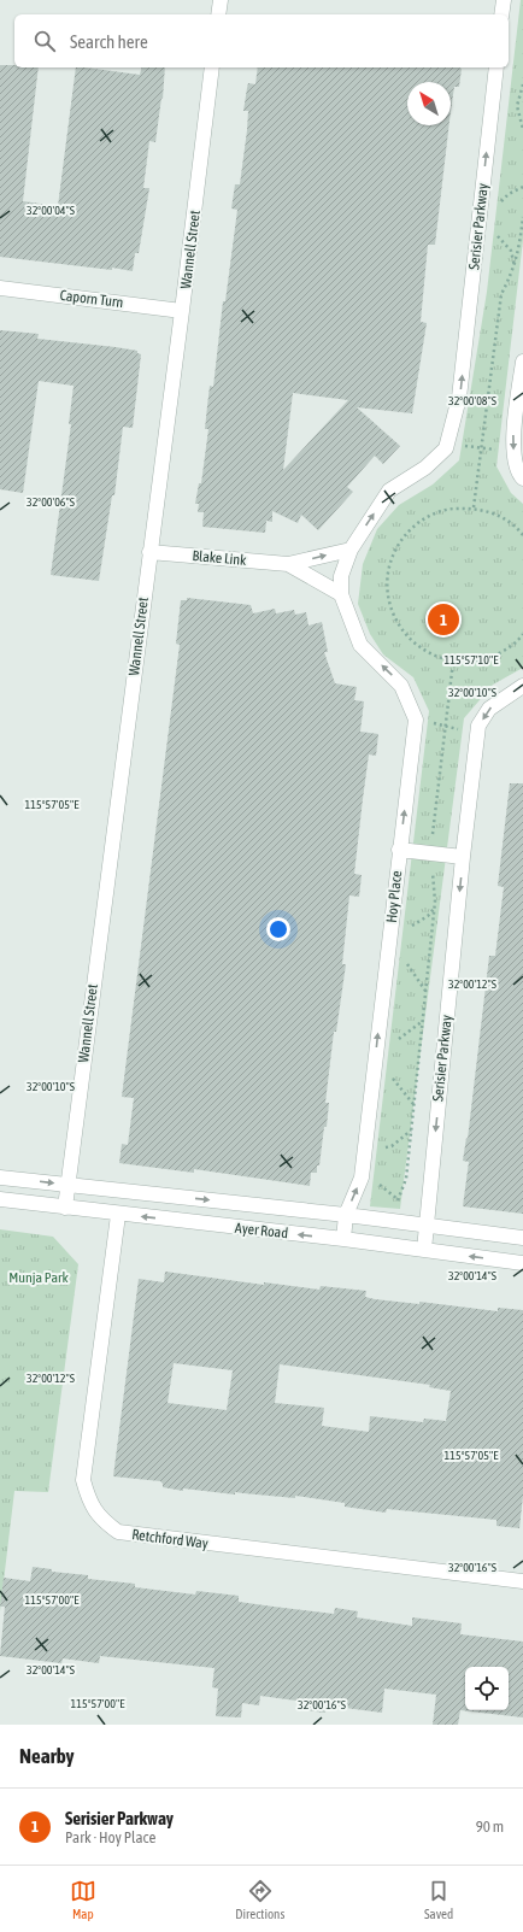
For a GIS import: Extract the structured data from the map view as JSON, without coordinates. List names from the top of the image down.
{
  "streets": {
    "street": [
      "Serisier Parkway",
      "Wannell Street",
      "Caporn Turn",
      "Blake Link",
      "Hoy Place",
      "Ayer Road",
      "Retchford Way"
    ]
  },
  "crossings": [
    ["Serisier Parkway", "Blake Link"],
    ["Serisier Parkway", "Hoy Place"],
    ["Serisier Parkway", "Ayer Road"],
    ["Wannell Street", "Caporn Turn"],
    ["Wannell Street", "Blake Link"],
    ["Wannell Street", "Ayer Road"],
    ["Blake Link", "Hoy Place"],
    ["Hoy Place", "Ayer Road"],
    ["Ayer Road", "Retchford Way"]
  ],
  "one_way": ["Hoy Place"],
  "parks": ["Munja Park"],
  "north": "top left",
  "page": {
    "search": "Search here",
    "pins": "1",
    "heading": "Nearby",
    "list": [
      {
        "mark": "1",
        "name": "Serisier Parkway",
        "note": "Park · Hoy Place",
        "value": "90 m"
      }
    ],
    "nav": ["Map", "Directions", "Saved"]
  },
  "coordinates": [
    "32°00'04\"S",
    "32°00'08\"S",
    "32°00'06\"S",
    "115°57'10\"E",
    "32°00'10\"S",
    "115°57'05\"E",
    "32°00'12\"S",
    "32°00'14\"S",
    "32°00'16\"S",
    "115°57'00\"E"
  ]
}
